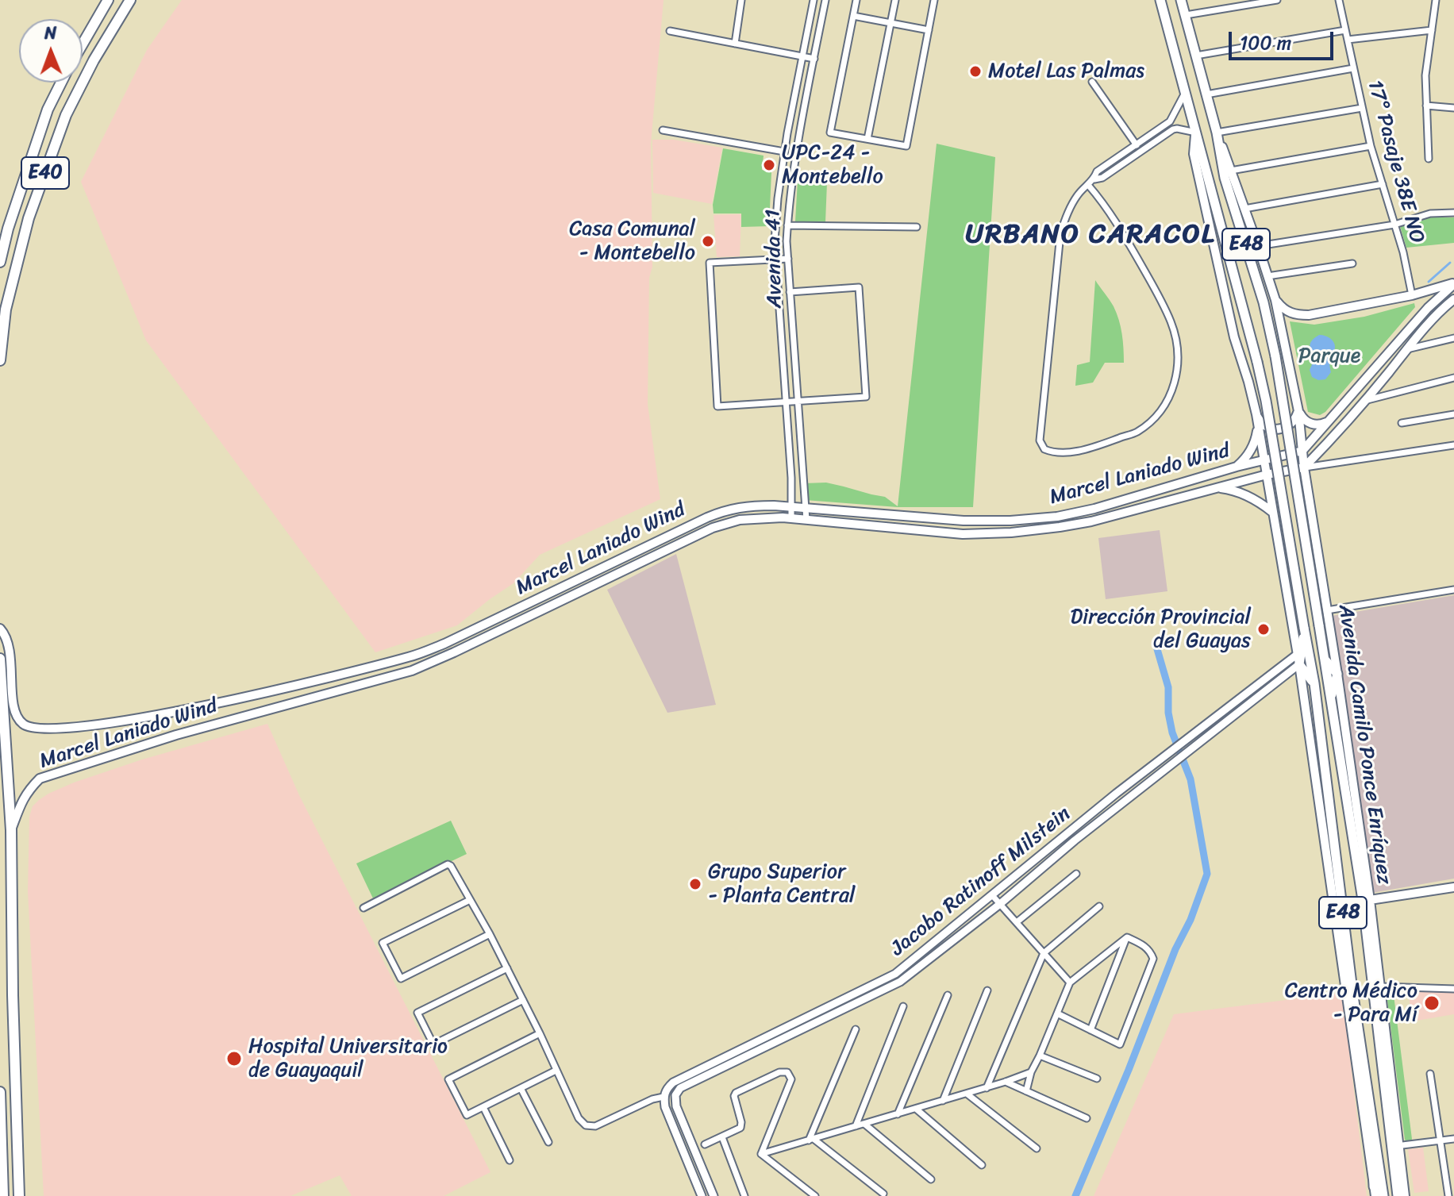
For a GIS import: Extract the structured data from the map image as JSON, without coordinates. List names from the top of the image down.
{
  "streets": {
    "highway": ["E40"],
    "main road": ["E48", "Marcel Laniado Wind", "Avenida Camilo Ponce Enríquez"],
    "street": ["17° Pasaje 38E NO", "Avenida 41", "Jacobo Ratinoff Milstein"]
  },
  "crossings": [
    ["E48", "Marcel Laniado Wind"],
    ["E48", "Avenida Camilo Ponce Enríquez"],
    ["E48", "Jacobo Ratinoff Milstein"],
    ["Avenida 41", "Marcel Laniado Wind"],
    ["Marcel Laniado Wind", "Avenida Camilo Ponce Enríquez"]
  ],
  "districts": ["URBANO CARACOL"],
  "parks": ["Parque"],
  "places": [
    "Motel Las Palmas",
    "UPC-24 - Montebello",
    "Casa Comunal - Montebello",
    "Dirección Provincial del Guayas",
    "Grupo Superior - Planta Central",
    "Centro Médico - Para Mí",
    "Hospital Universitario de Guayaquil"
  ],
  "scale_bar": "100 m",
  "north": "top"
}
